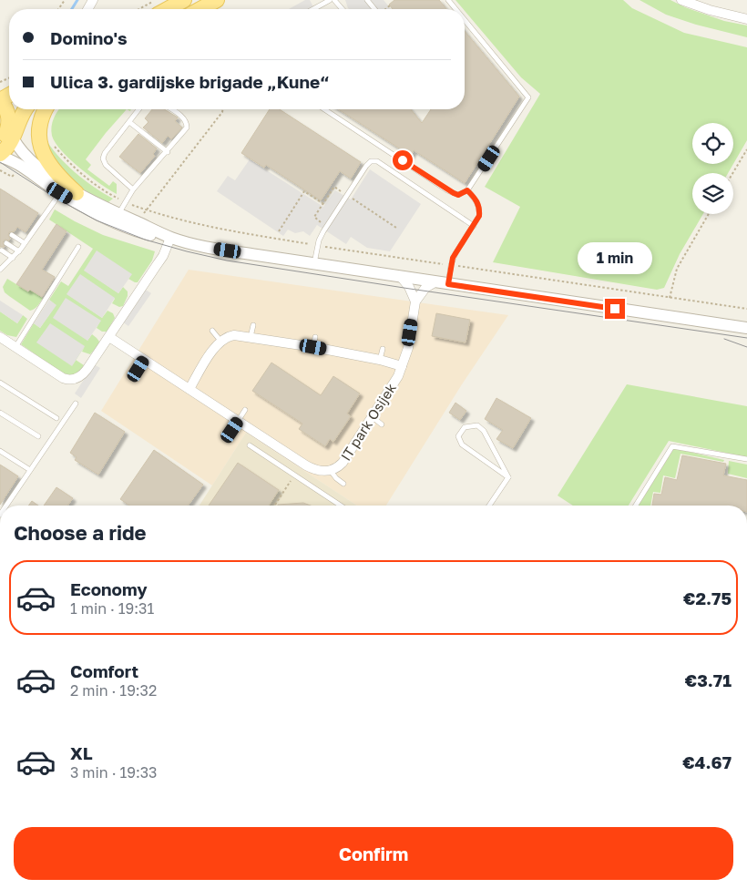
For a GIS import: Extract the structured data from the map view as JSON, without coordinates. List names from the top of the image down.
{
  "streets": {
    "street": ["IT park Osijek"]
  },
  "page": {
    "banner": ["Domino's", "Ulica 3. gardijske brigade „Kune“"],
    "bubble": "1 min",
    "heading": "Choose a ride",
    "list": [
      {
        "name": "Economy",
        "note": "1 min · 19:31",
        "value": "€2.75"
      },
      {
        "name": "Comfort",
        "note": "2 min · 19:32",
        "value": "€3.71"
      },
      {
        "name": "XL",
        "note": "3 min · 19:33",
        "value": "€4.67"
      }
    ],
    "buttons": "Confirm"
  }
}
